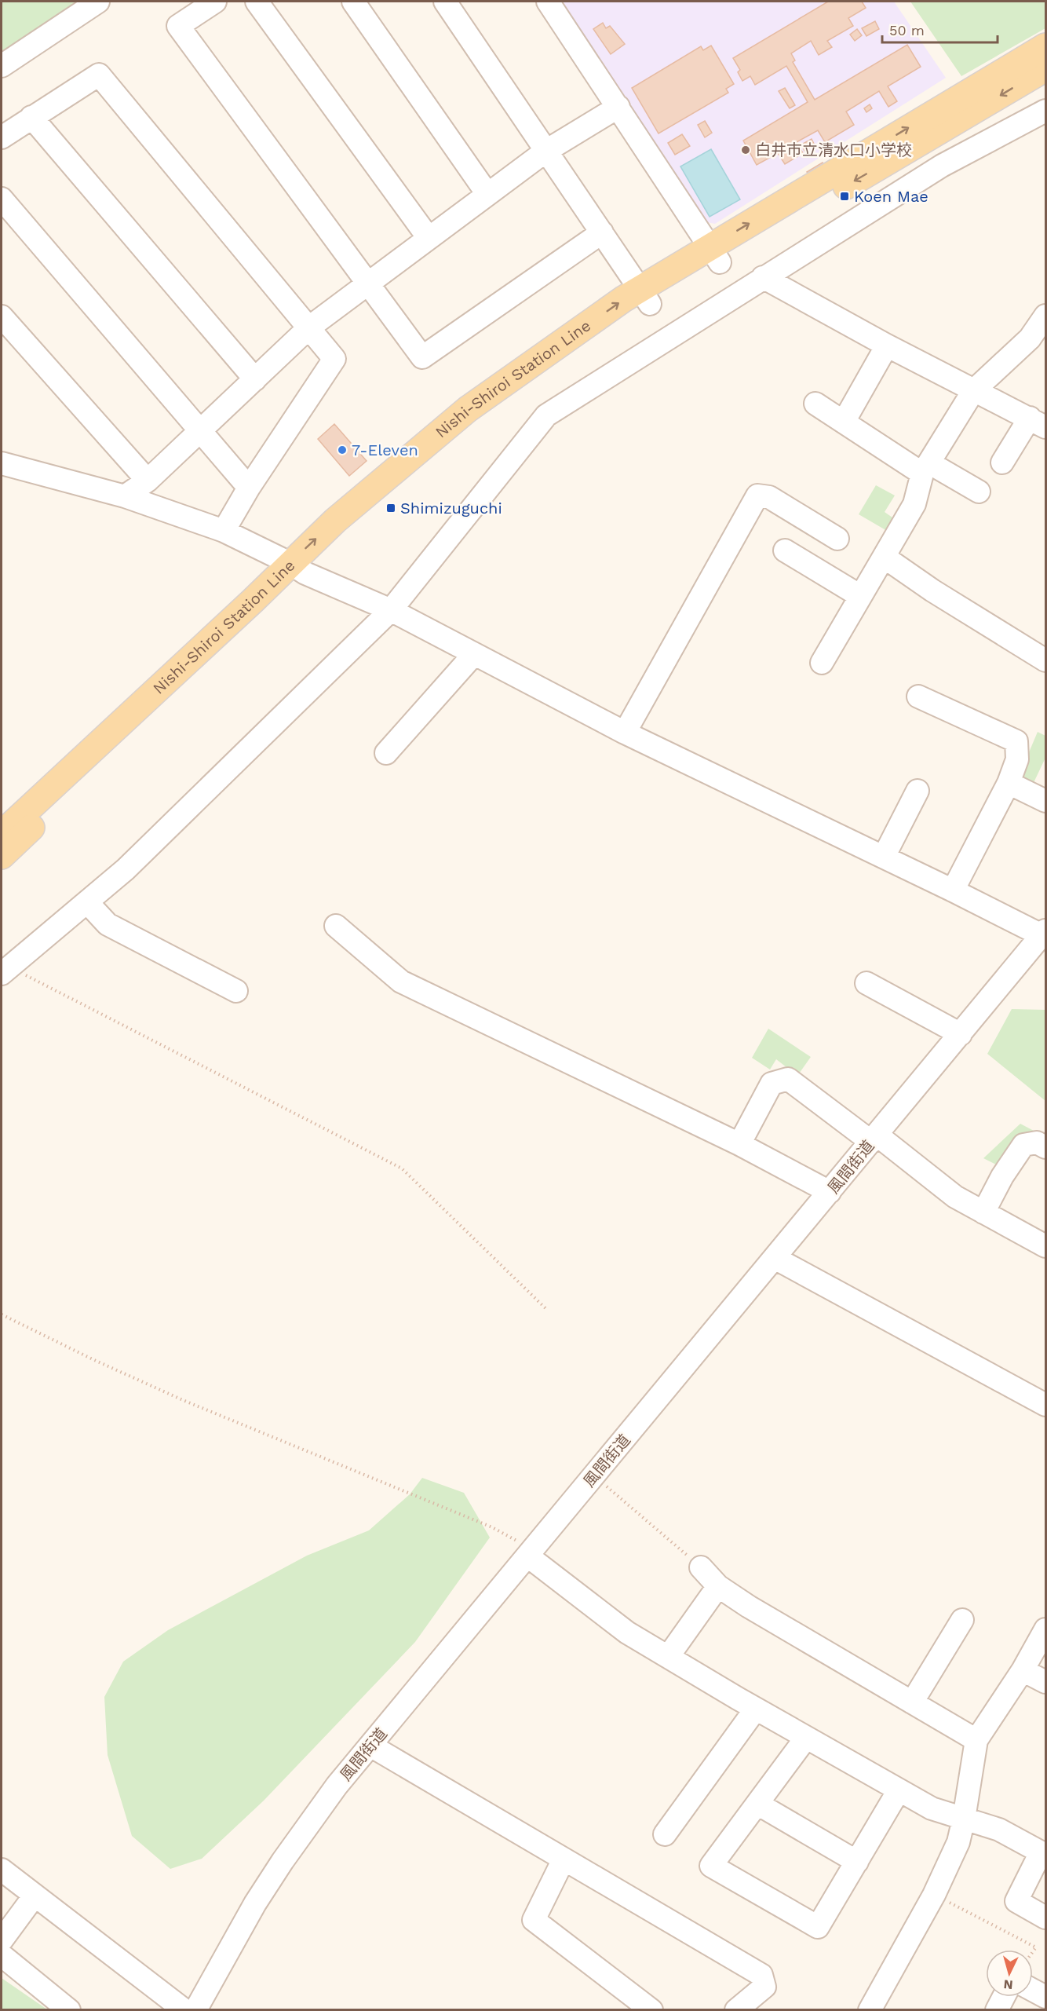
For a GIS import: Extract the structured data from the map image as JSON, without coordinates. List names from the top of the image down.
{
  "streets": {
    "main road": ["Nishi-Shiroi Station Line"],
    "street": ["風間街道"]
  },
  "places": {
    "other": ["白井市立清水口小学校", "7-Eleven"],
    "transit": ["Koen Mae", "Shimizuguchi"]
  },
  "scale_bar": "50 m",
  "north": "bottom"
}
